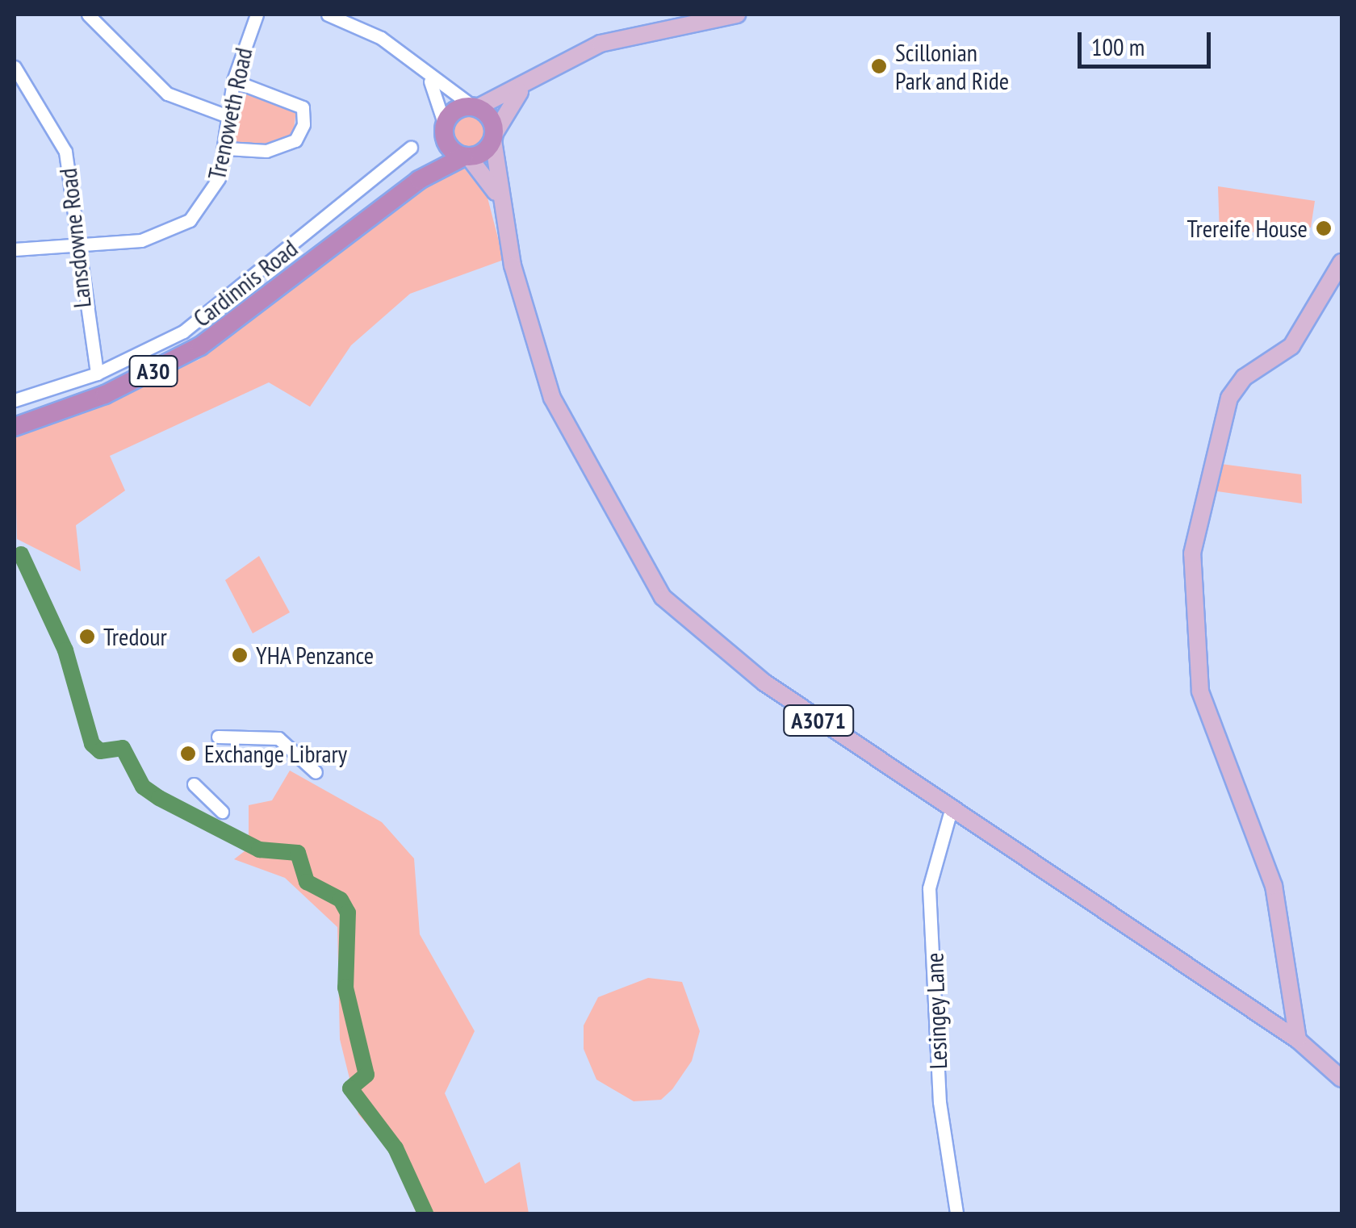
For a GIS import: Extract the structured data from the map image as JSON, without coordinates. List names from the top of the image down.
{
  "streets": {
    "highway": ["A30"],
    "main road": ["A3071"],
    "street": [
      "Trenoweth Road",
      "Lansdowne Road",
      "Cardinnis Road",
      "Lesingey Lane"
    ]
  },
  "crossings": [
    ["Trenoweth Road", "Lansdowne Road"],
    ["Lansdowne Road", "Cardinnis Road"],
    ["A30", "A3071"],
    ["A3071", "Lesingey Lane"]
  ],
  "places": [
    "Scillonian Park and Ride",
    "Trereife House",
    "Tredour",
    "YHA Penzance",
    "Exchange Library"
  ],
  "scale_bar": "100 m"
}
